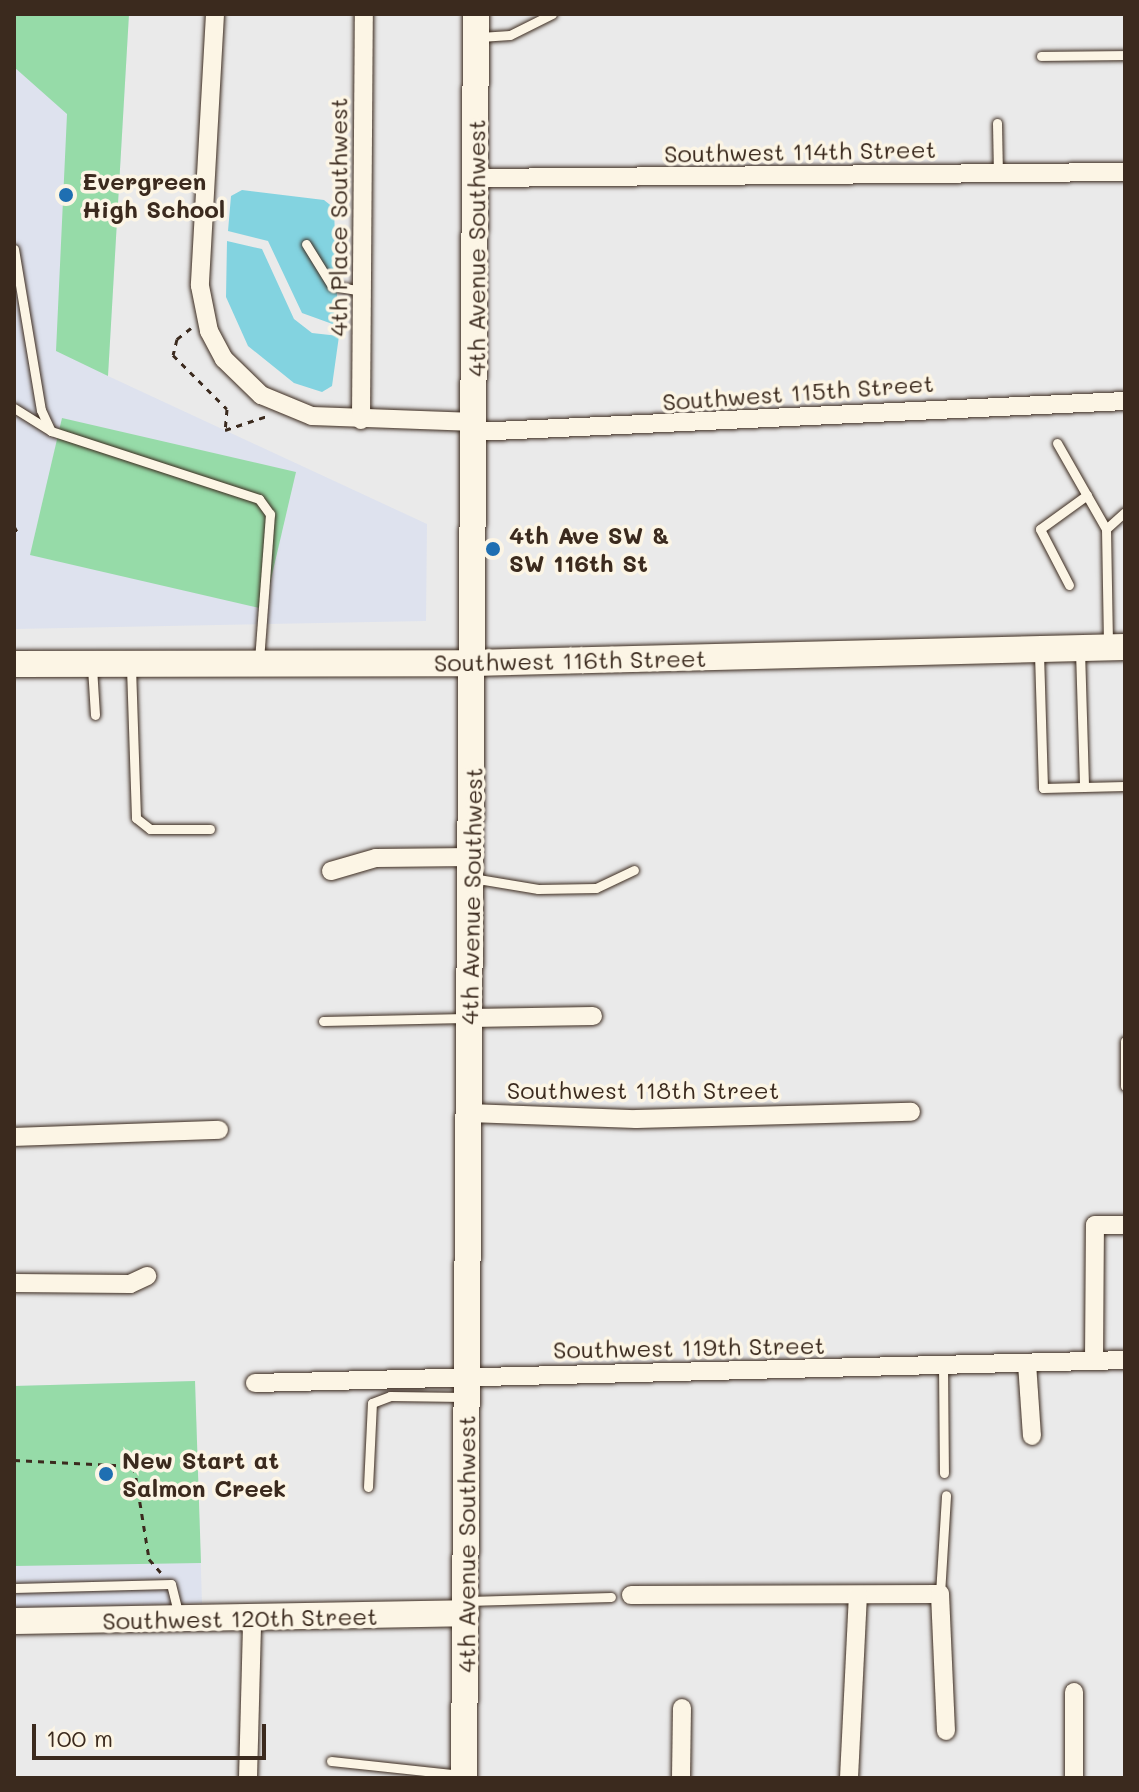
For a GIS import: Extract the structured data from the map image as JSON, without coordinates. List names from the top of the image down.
{
  "streets": {
    "street": [
      "Southwest 114th Street",
      "4th Place Southwest",
      "4th Avenue Southwest",
      "Southwest 115th Street",
      "Southwest 116th Street",
      "Southwest 118th Street",
      "Southwest 119th Street",
      "Southwest 120th Street"
    ]
  },
  "crossings": [
    ["Southwest 114th Street", "4th Avenue Southwest"],
    ["4th Place Southwest", "Southwest 115th Street"],
    ["4th Avenue Southwest", "Southwest 115th Street"],
    ["4th Avenue Southwest", "Southwest 116th Street"],
    ["4th Avenue Southwest", "Southwest 118th Street"],
    ["4th Avenue Southwest", "Southwest 119th Street"],
    ["4th Avenue Southwest", "Southwest 120th Street"]
  ],
  "places": ["Evergreen High School", "4th Ave SW & SW 116th St", "New Start at Salmon Creek"],
  "scale_bar": "100 m"
}
